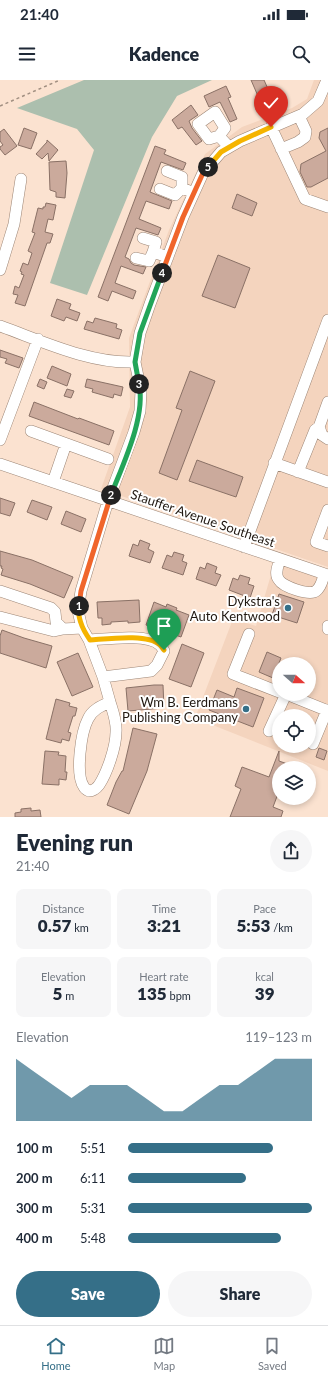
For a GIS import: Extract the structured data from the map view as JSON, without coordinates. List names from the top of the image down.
{
  "streets": {
    "street": ["Stauffer Avenue Southeast"]
  },
  "places": ["Dykstra's Auto Kentwood", "Wm B. Eerdmans Publishing Company"],
  "north": "right",
  "page": {
    "status": "21:40",
    "header": "Kadence",
    "pins": [
      "5",
      "4",
      "3",
      "2",
      "1"
    ],
    "heading": ["Evening run", "21:40"],
    "stats": [
      ["Distance", "0.57 km"],
      ["Time", "3:21"],
      ["Pace", "5:53 /km"],
      ["Elevation", "5 m"],
      ["Heart rate", "135 bpm"],
      ["kcal", "39"]
    ],
    "chart": ["Elevation", "119–123 m"],
    "list": [
      {
        "name": "100 m",
        "note": "5:51"
      },
      {
        "name": "200 m",
        "note": "6:11"
      },
      {
        "name": "300 m",
        "note": "5:31"
      },
      {
        "name": "400 m",
        "note": "5:48"
      }
    ],
    "buttons": ["Save", "Share"],
    "tabs": ["Home", "Map", "Saved"]
  }
}
